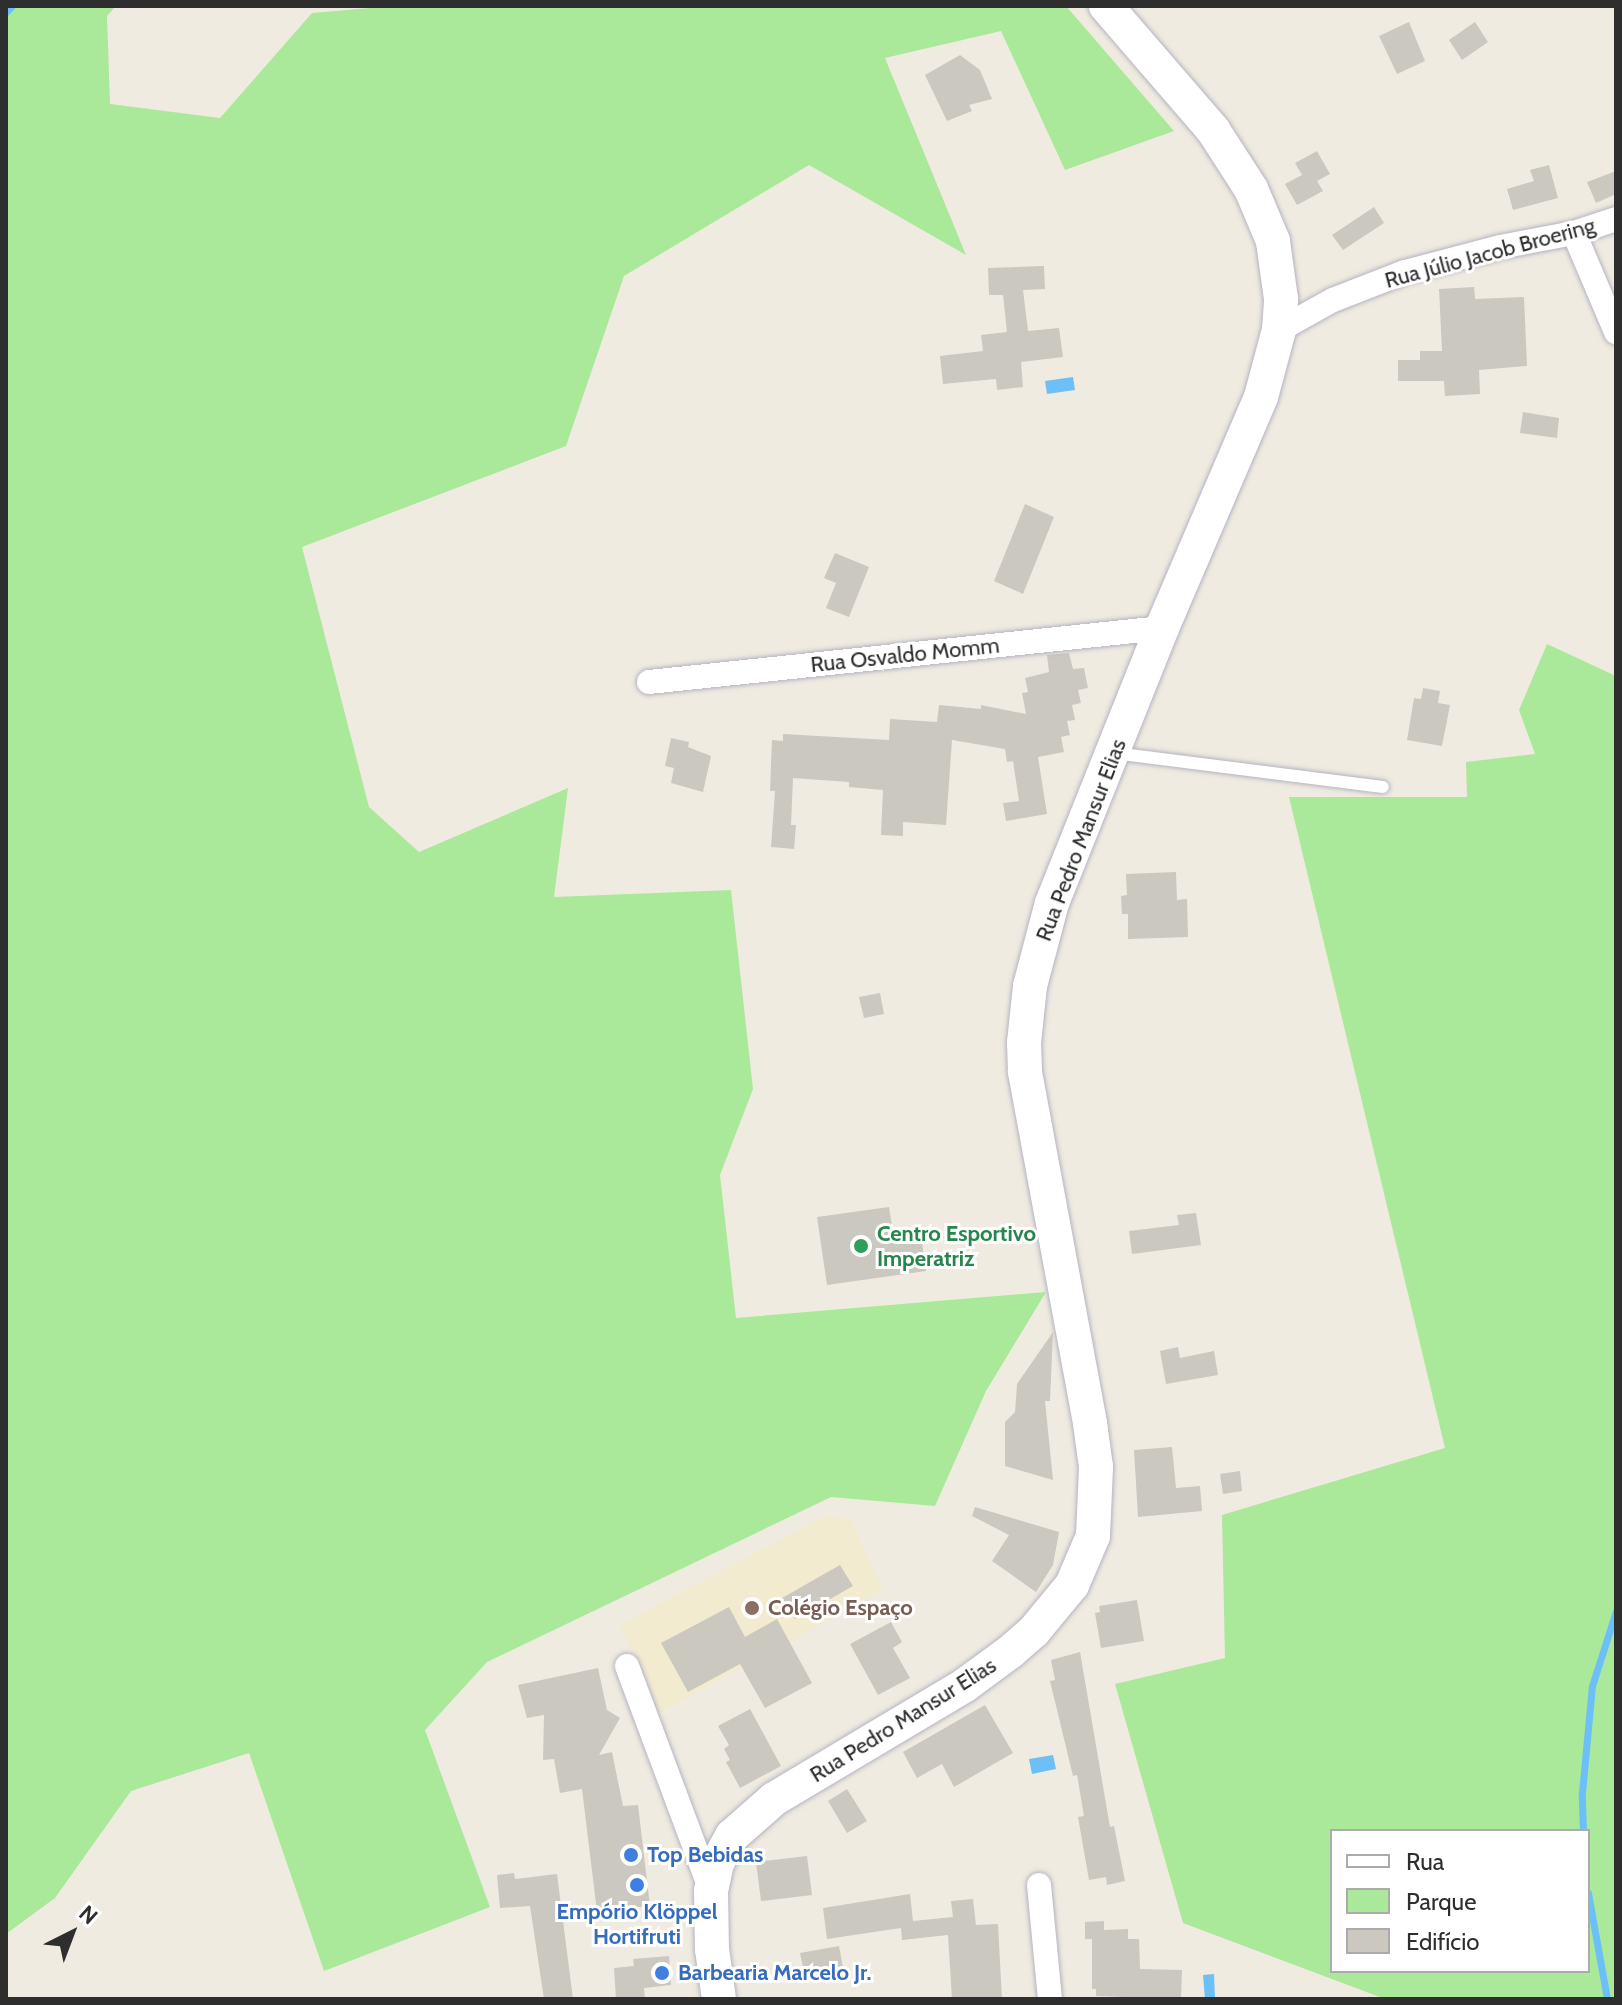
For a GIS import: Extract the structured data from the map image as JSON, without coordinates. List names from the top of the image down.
{
  "streets": {
    "main road": ["Rua Pedro Mansur Elias"],
    "street": ["Rua Júlio Jacob Broering", "Rua Osvaldo Momm"]
  },
  "crossings": [
    ["Rua Júlio Jacob Broering", "Rua Pedro Mansur Elias"],
    ["Rua Osvaldo Momm", "Rua Pedro Mansur Elias"]
  ],
  "places": [
    "Centro Esportivo Imperatriz",
    "Colégio Espaço",
    "Top Bebidas",
    "Empório Klöppel Hortifruti",
    "Barbearia Marcelo Jr."
  ],
  "legend": ["Rua", "Parque", "Edifício"],
  "north": "top right"
}
